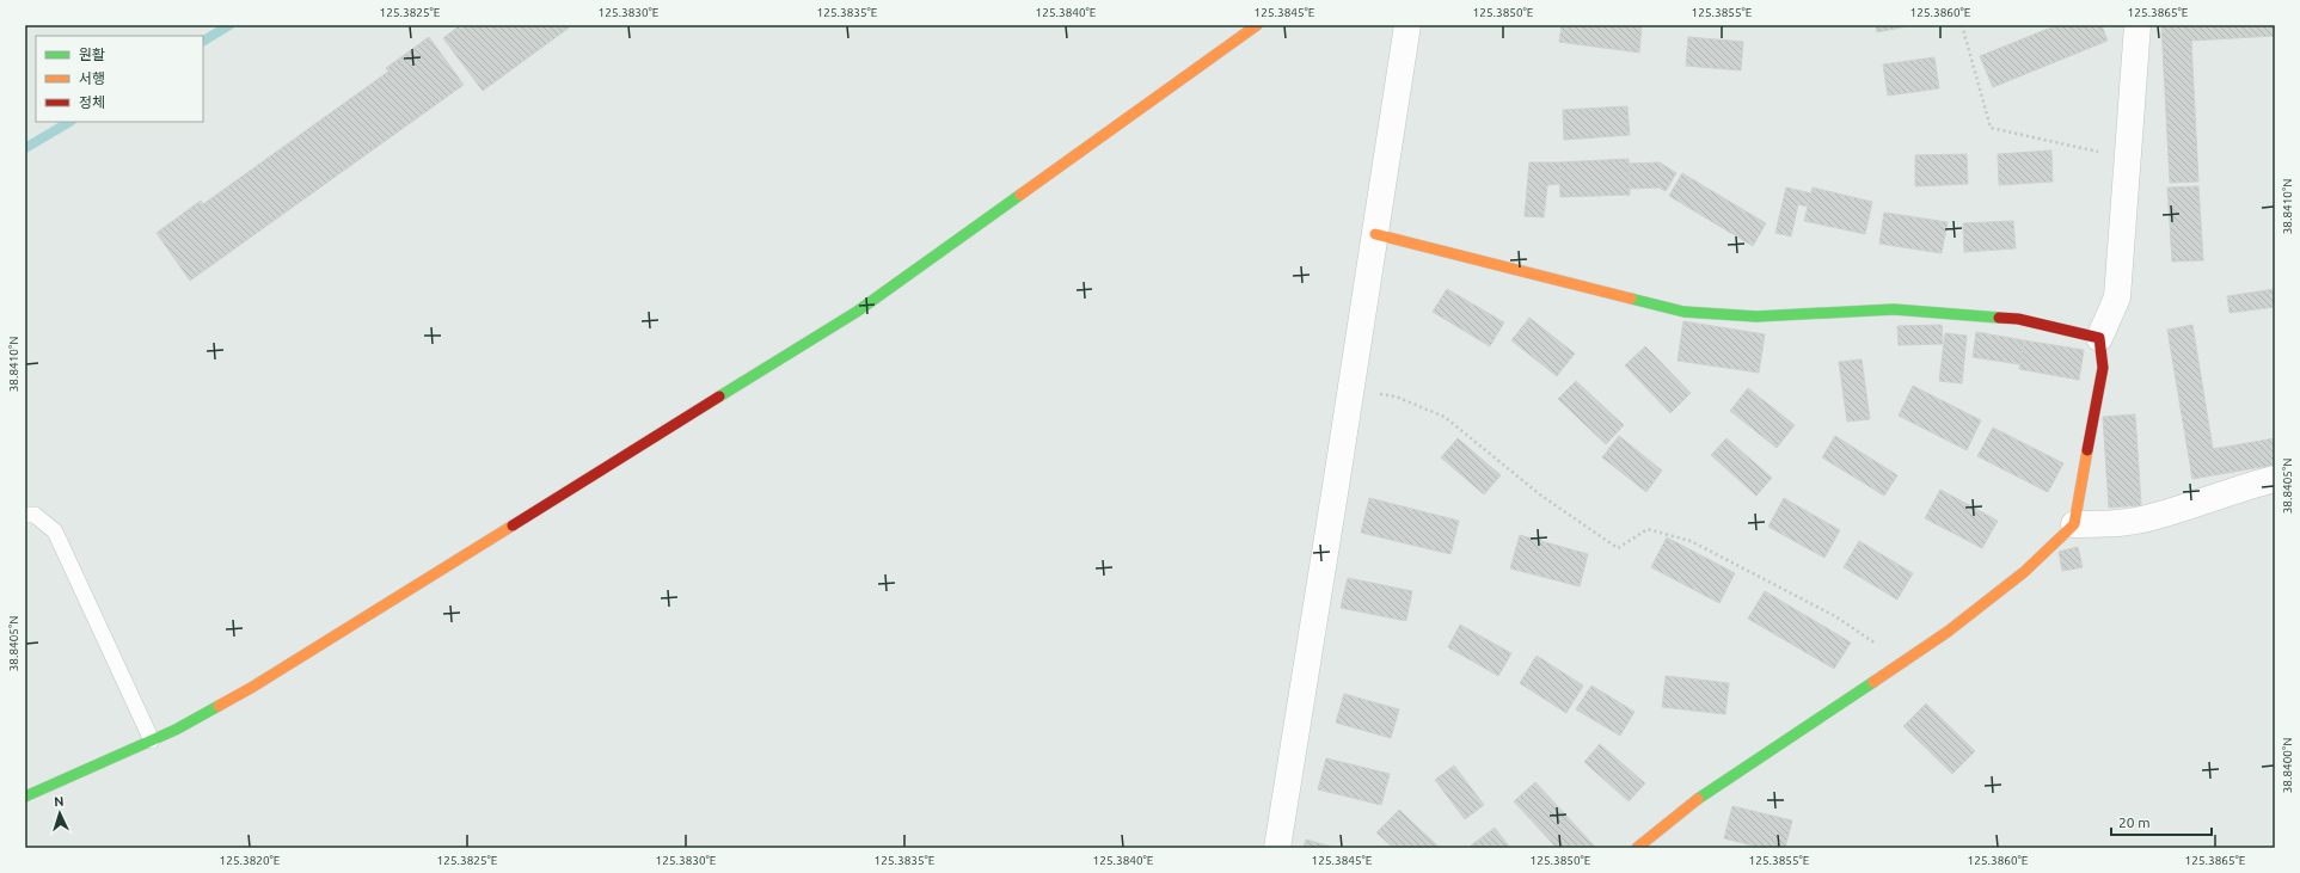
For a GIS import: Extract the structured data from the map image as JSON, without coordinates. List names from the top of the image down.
{
  "legend": ["원활", "서행", "정체"],
  "scale_bar": "20 m",
  "north": "top",
  "coordinates": [
    "125.3825°E",
    "125.3830°E",
    "125.3835°E",
    "125.3840°E",
    "125.3845°E",
    "125.3850°E",
    "125.3855°E",
    "125.3860°E",
    "125.3865°E",
    "38.8410°N",
    "38.8405°N",
    "38.8400°N",
    "125.3820°E"
  ]
}
